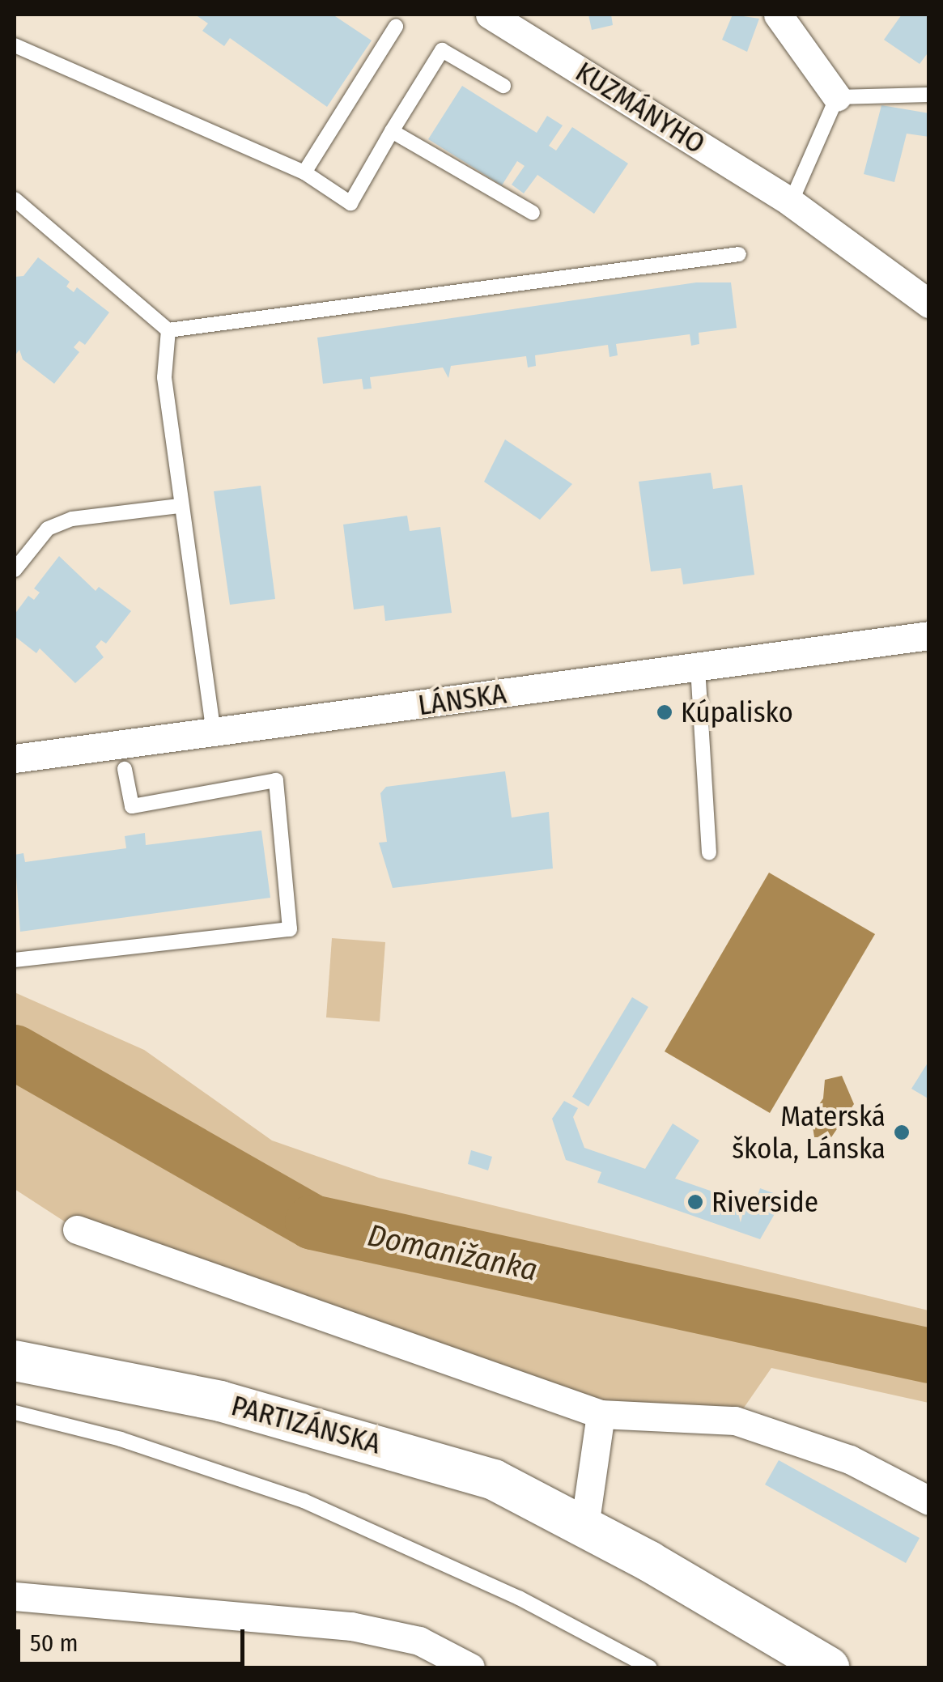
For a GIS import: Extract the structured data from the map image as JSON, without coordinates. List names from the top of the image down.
{
  "streets": {
    "main road": ["PARTIZÁNSKA"],
    "street": ["KUZMÁNYHO", "LÁNSKA"]
  },
  "water": ["Domanižanka"],
  "places": ["Kúpalisko", "Materská škola, Lánska", "Riverside"],
  "scale_bar": "50 m"
}
